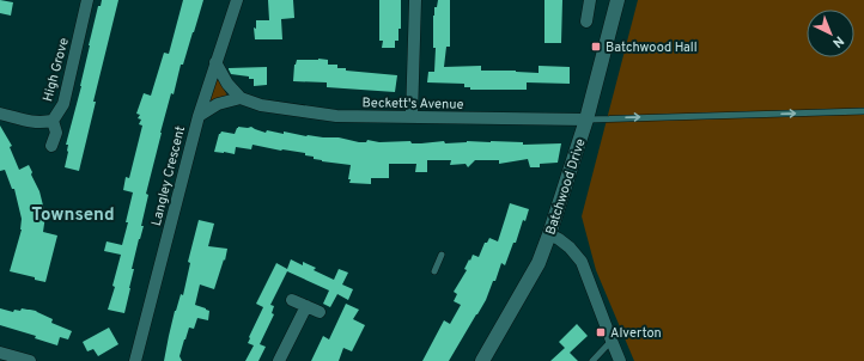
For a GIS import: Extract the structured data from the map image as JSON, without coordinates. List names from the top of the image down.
{
  "streets": {
    "street": [
      "High Grove",
      "Beckett's Avenue",
      "Langley Crescent",
      "Batchwood Drive"
    ]
  },
  "crossings": [
    ["Beckett's Avenue", "Batchwood Drive"]
  ],
  "districts": ["Townsend"],
  "places": {
    "transit": ["Batchwood Hall", "Alverton"]
  },
  "north": "bottom right"
}
